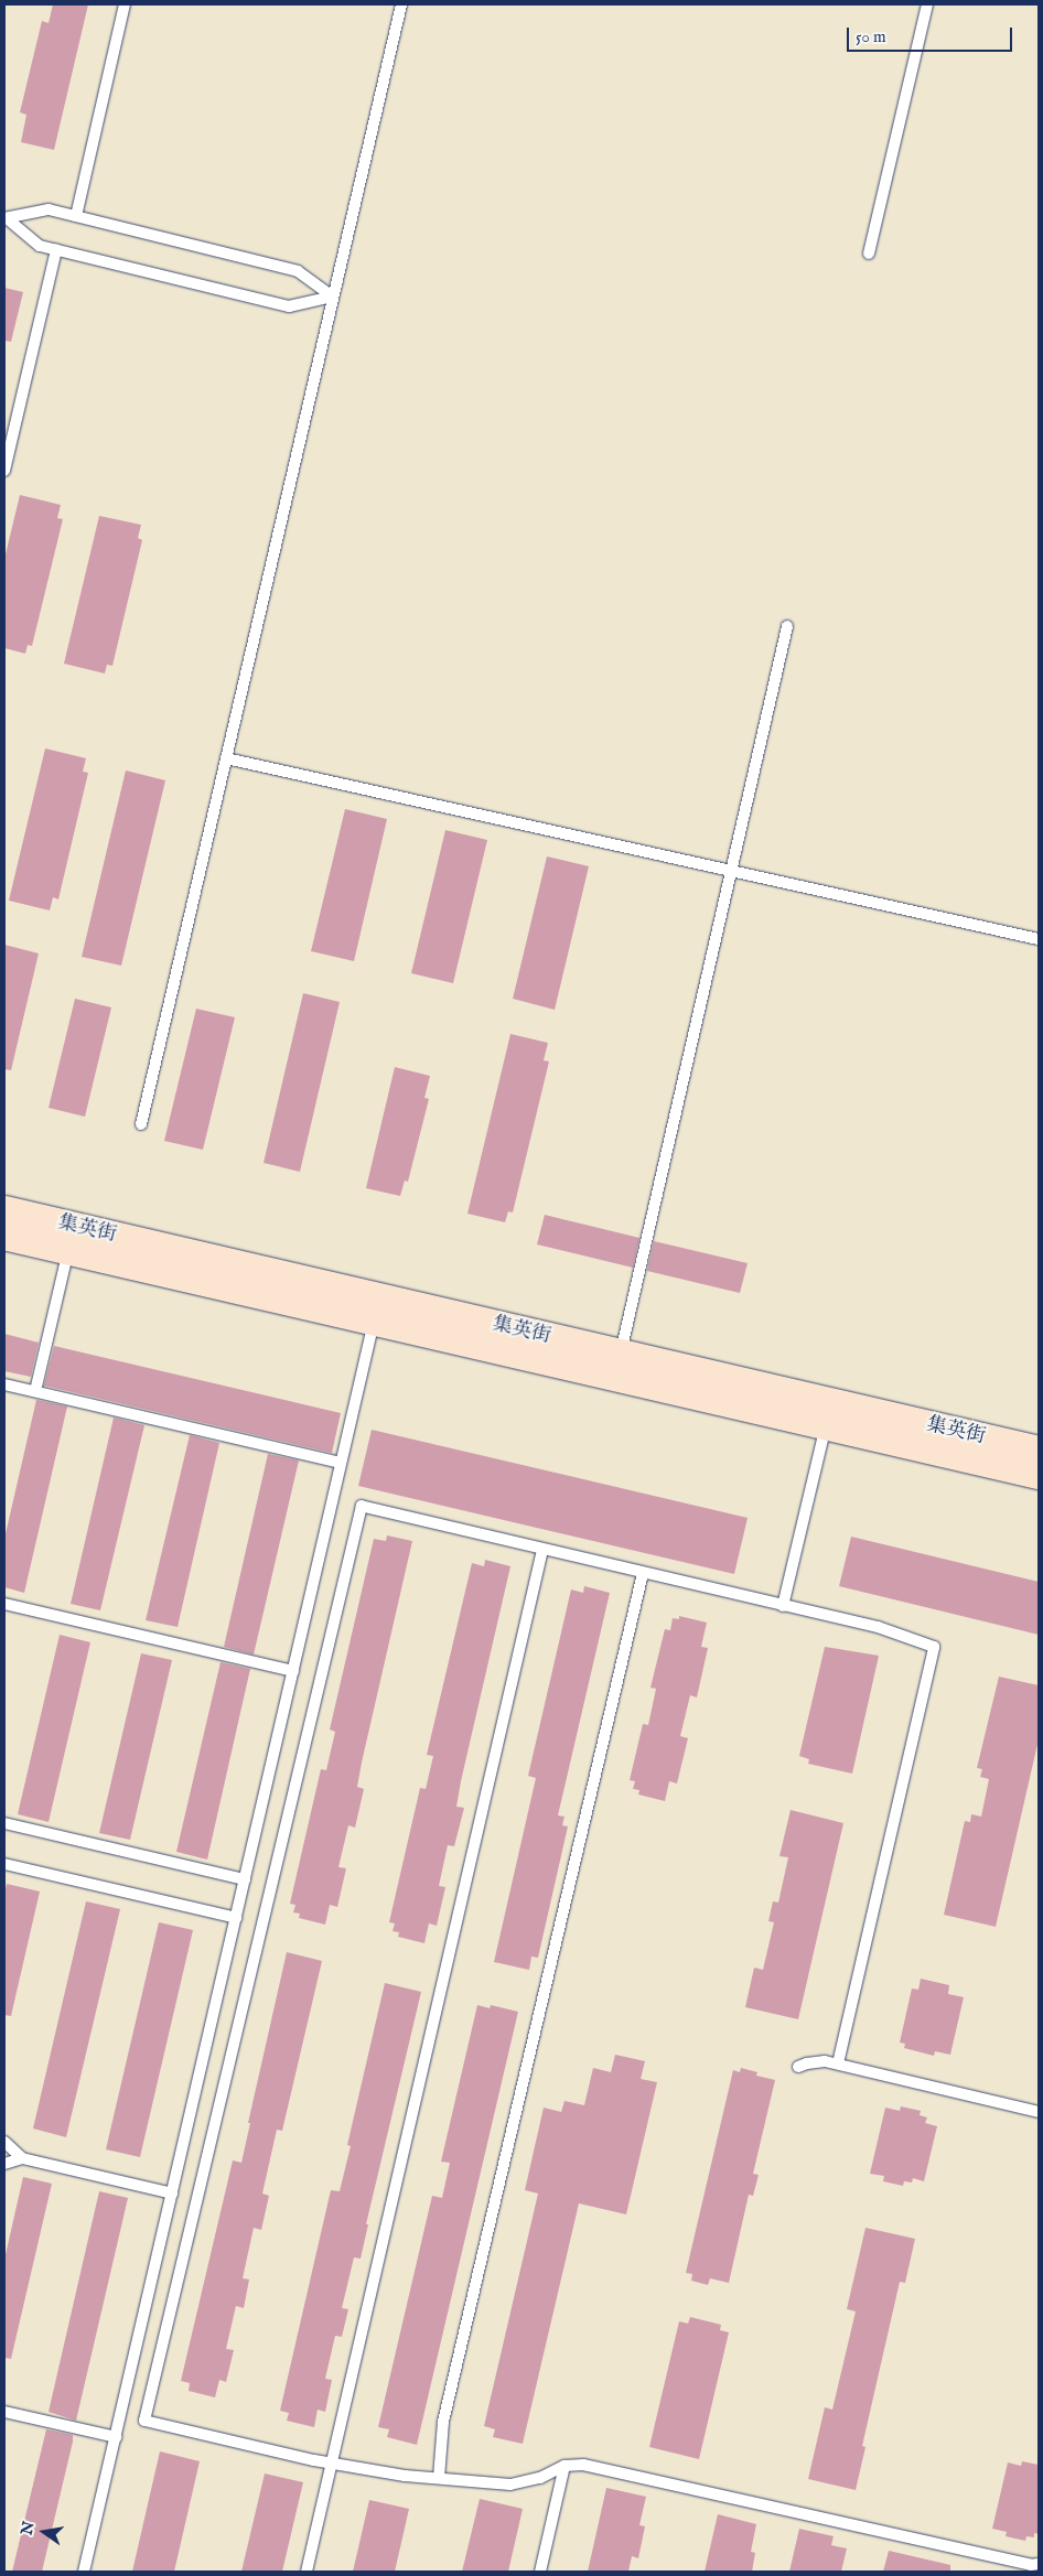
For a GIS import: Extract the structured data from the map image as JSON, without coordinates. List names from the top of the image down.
{
  "streets": {
    "main road": ["集英街"]
  },
  "scale_bar": "50 m",
  "north": "left"
}
